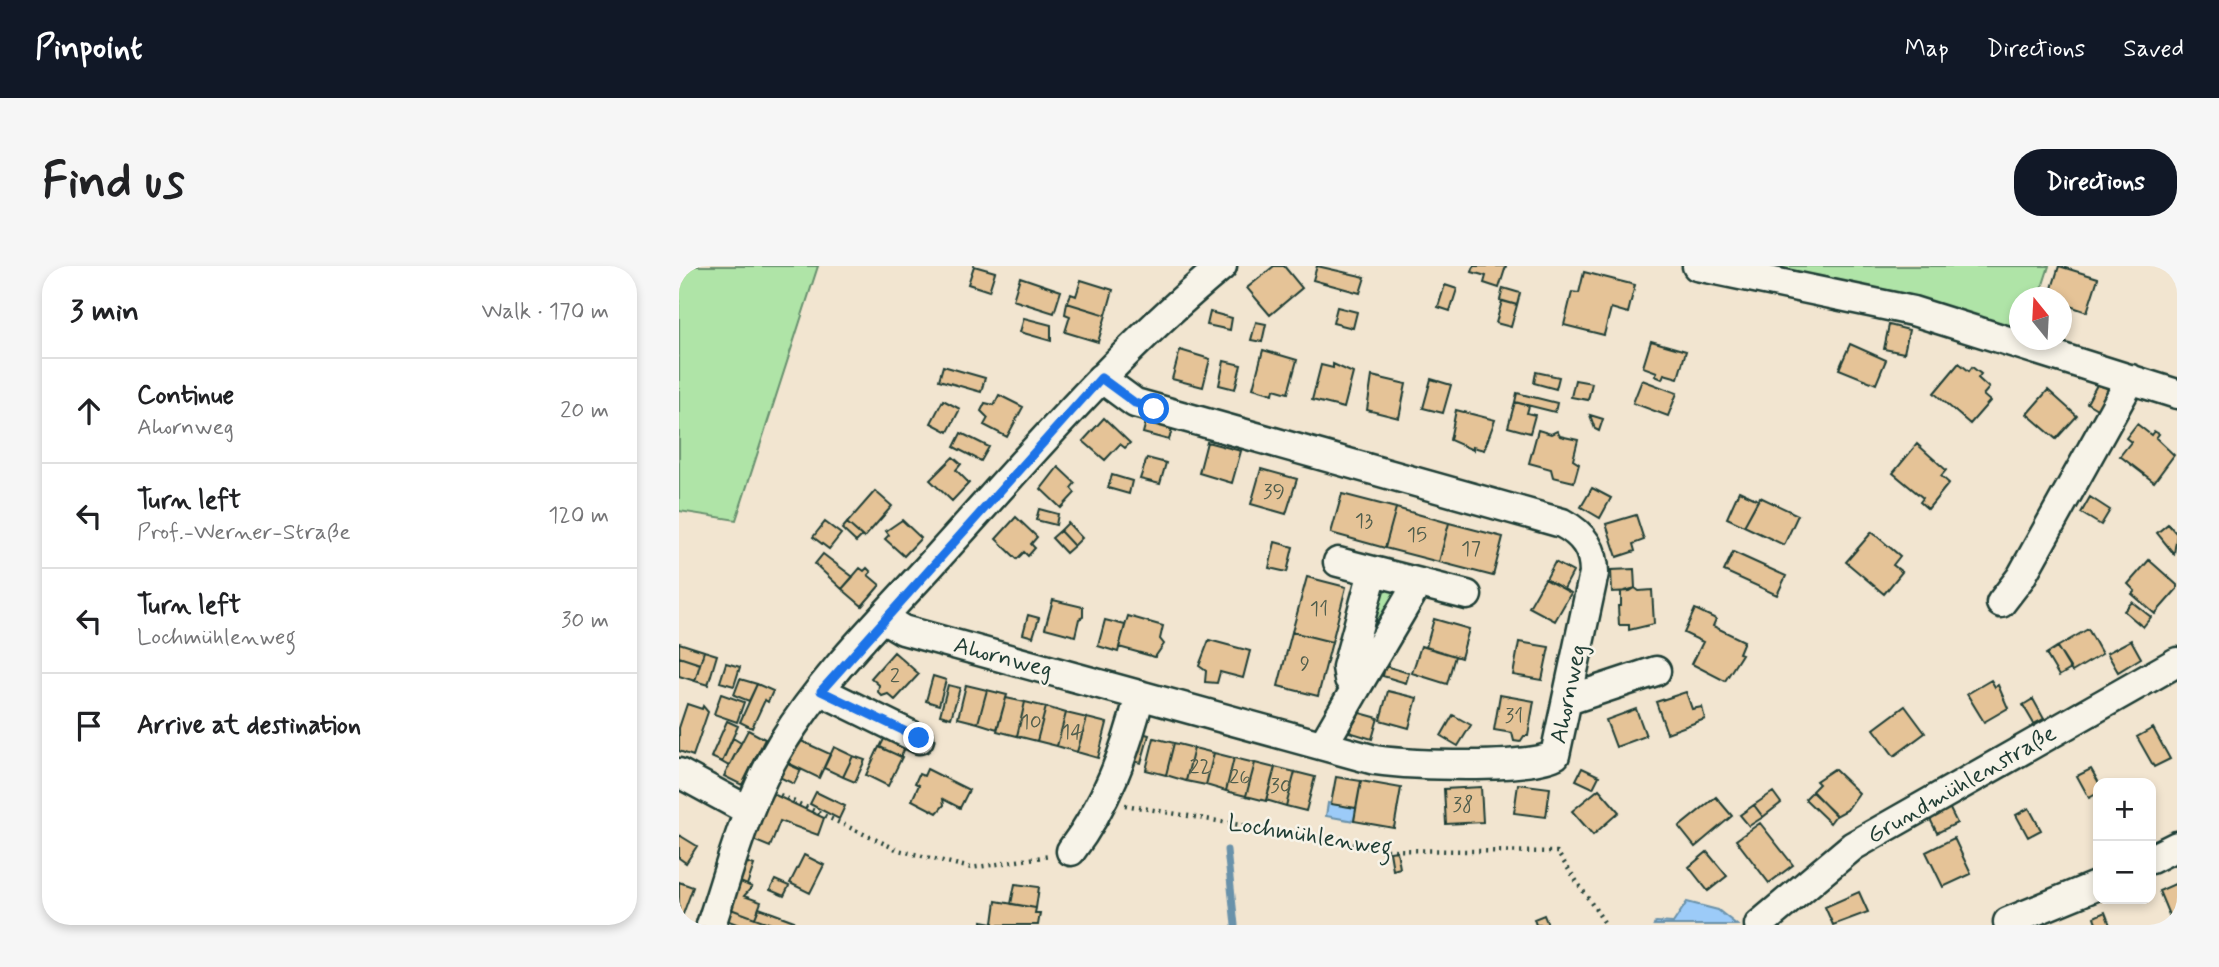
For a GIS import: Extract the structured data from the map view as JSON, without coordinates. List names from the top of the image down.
{
  "streets": {
    "street": ["Ahornweg", "Grundmühlenstraße"],
    "path": ["Lochmühlenweg"]
  },
  "house_numbers": [
    "39",
    "13",
    "15",
    "17",
    "11",
    "9",
    "2",
    "31",
    "10",
    "14",
    "22",
    "26",
    "30",
    "38"
  ],
  "north": "top",
  "page": {
    "header": "Pinpoint",
    "nav": ["Map", "Directions", "Saved"],
    "buttons": "Directions",
    "title": "Find us",
    "heading": ["3 min", "Walk · 170 m"],
    "list": [
      ["Continue", "Ahornweg", "20 m"],
      ["Turn left", "Prof.-Werner-Straße", "120 m"],
      ["Turn left", "Lochmühlenweg", "30 m"],
      "Arrive at destination"
    ],
    "map_buttons": ["+", "−"]
  }
}
